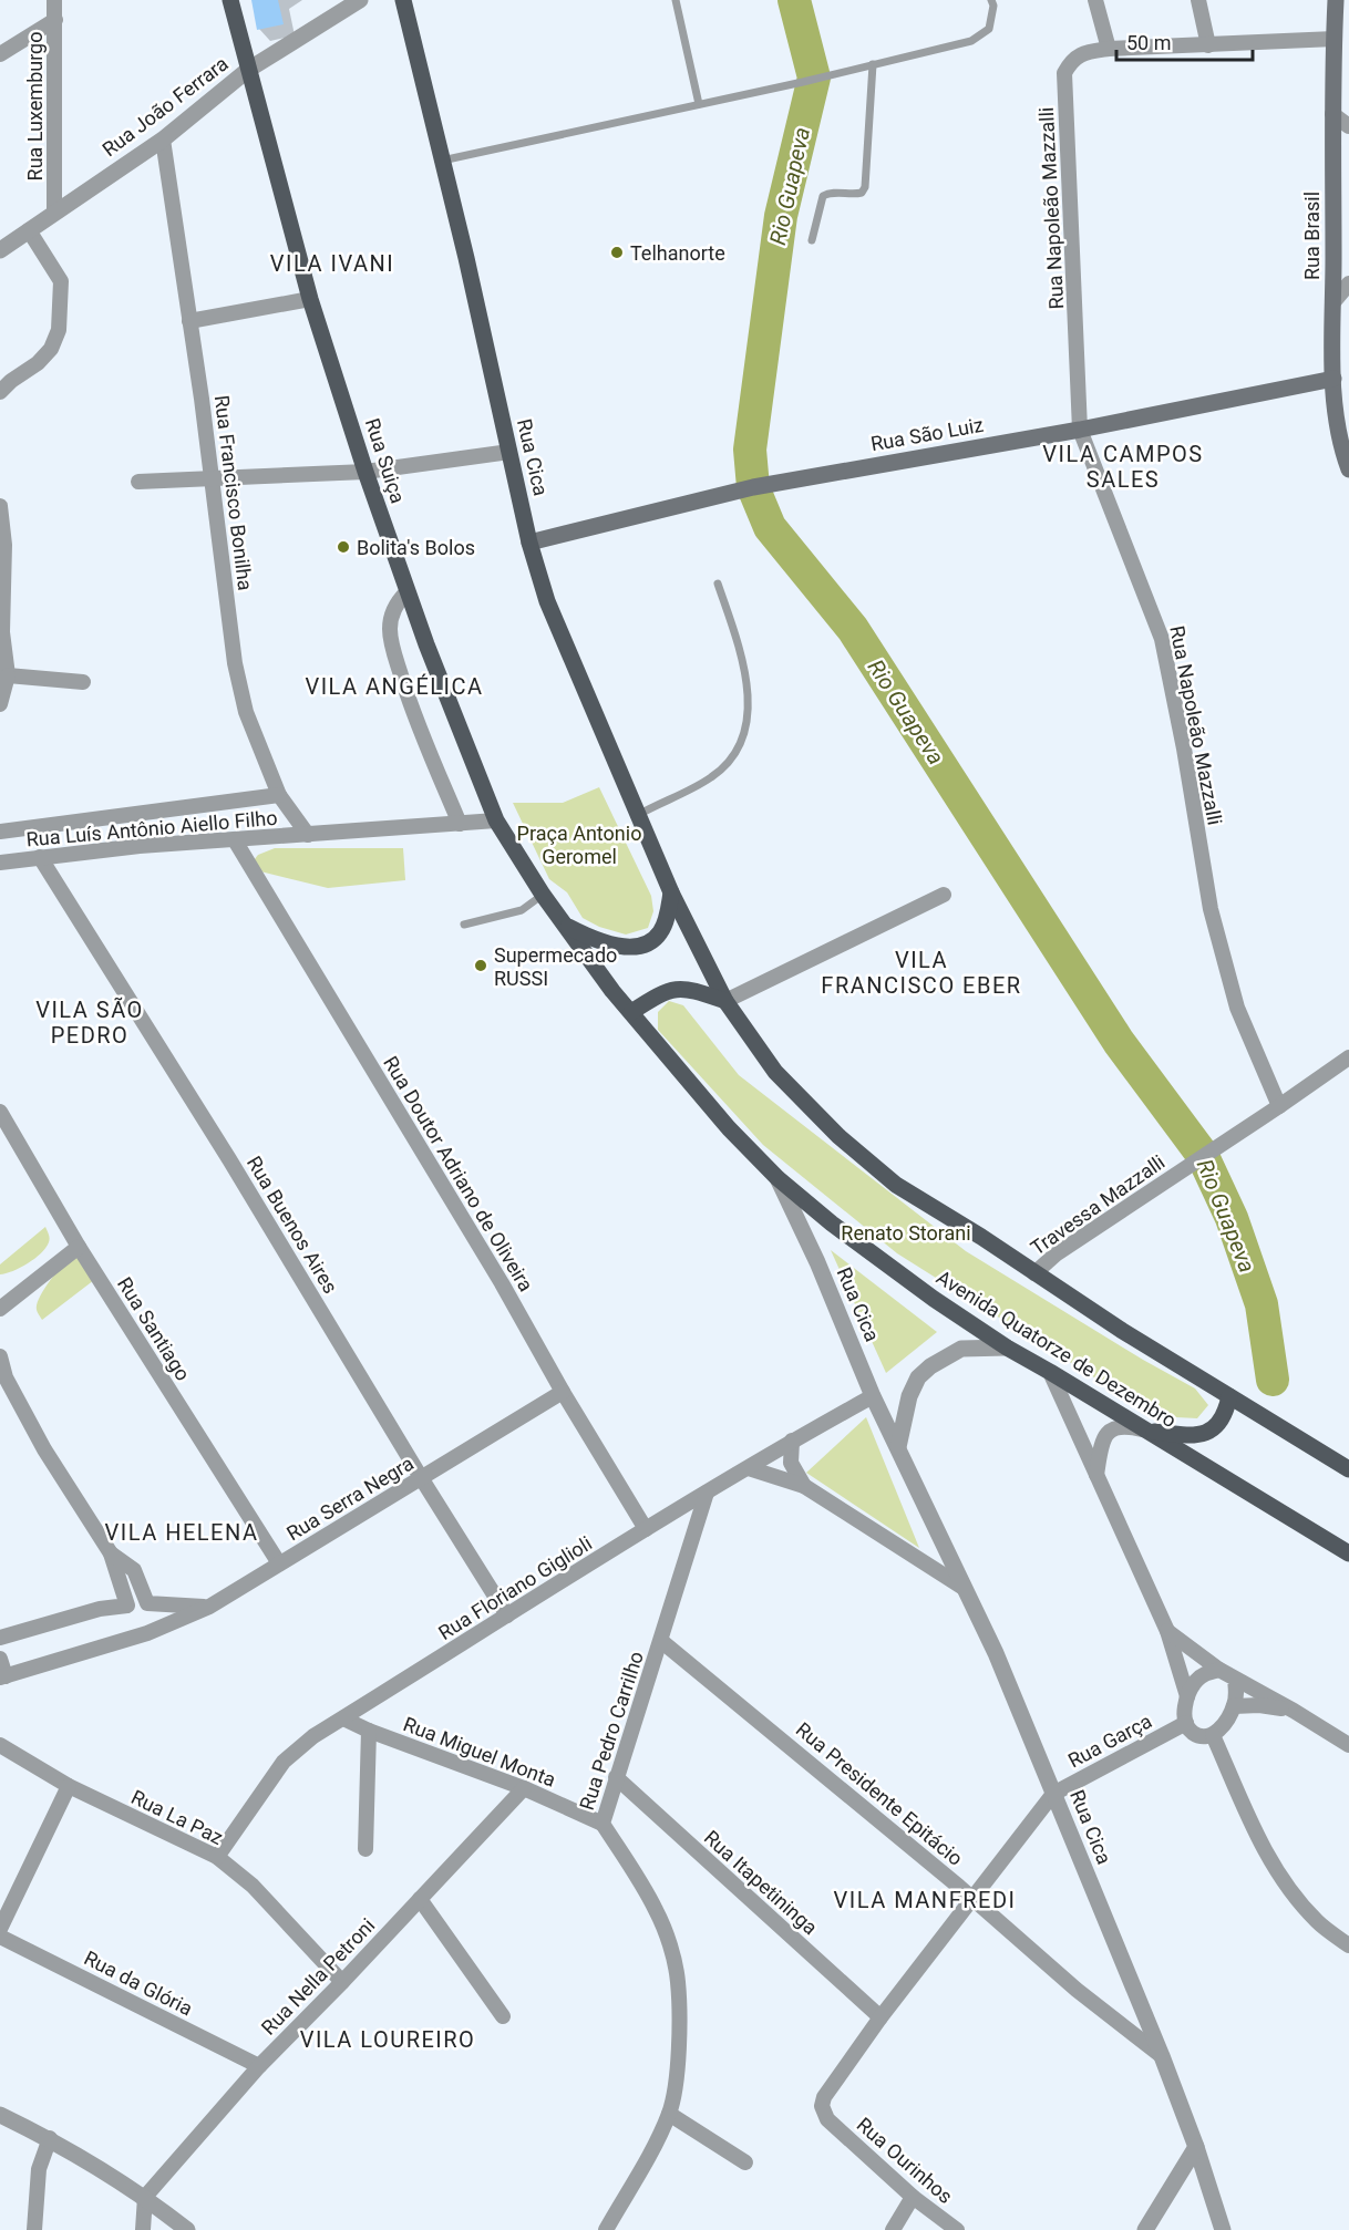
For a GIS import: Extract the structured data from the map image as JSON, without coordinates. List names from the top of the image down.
{
  "streets": {
    "main road": [
      "Rua Brasil",
      "Rua São Luiz",
      "Rua Cica",
      "Rua Suiça",
      "Avenida Quatorze de Dezembro"
    ],
    "street": [
      "Rua Luxemburgo",
      "Rua João Ferrara",
      "Rua Napoleão Mazzalli",
      "Rua Francisco Bonilha",
      "Rua Luís Antônio Aiello Filho",
      "Rua Doutor Adriano de Oliveira",
      "Travessa Mazzalli",
      "Rua Buenos Aires",
      "Rua Santiago",
      "Rua Serra Negra",
      "Rua Floriano Giglioli",
      "Rua Pedro Carrilho",
      "Rua Garça",
      "Rua Miguel Monta",
      "Rua Presidente Epitácio",
      "Rua La Paz",
      "Rua Itapetininga",
      "Rua Nella Petroni",
      "Rua da Glória",
      "Rua Ourinhos"
    ]
  },
  "crossings": [
    ["Rua Luxemburgo", "Rua João Ferrara"],
    ["Rua João Ferrara", "Rua Suiça"],
    ["Rua João Ferrara", "Rua Francisco Bonilha"],
    ["Rua Napoleão Mazzalli", "Rua São Luiz"],
    ["Rua Napoleão Mazzalli", "Travessa Mazzalli"],
    ["Rua Brasil", "Rua São Luiz"],
    ["Rua São Luiz", "Rua Cica"],
    ["Rua Cica", "Avenida Quatorze de Dezembro"],
    ["Rua Cica", "Rua Floriano Giglioli"],
    ["Rua Cica", "Rua Garça"],
    ["Rua Cica", "Rua Presidente Epitácio"],
    ["Rua Suiça", "Rua Luís Antônio Aiello Filho"],
    ["Rua Suiça", "Avenida Quatorze de Dezembro"],
    ["Rua Francisco Bonilha", "Rua Luís Antônio Aiello Filho"],
    ["Rua Luís Antônio Aiello Filho", "Rua Doutor Adriano de Oliveira"],
    ["Rua Luís Antônio Aiello Filho", "Rua Buenos Aires"],
    ["Rua Doutor Adriano de Oliveira", "Rua Serra Negra"],
    ["Rua Doutor Adriano de Oliveira", "Rua Floriano Giglioli"],
    ["Rua Buenos Aires", "Rua Serra Negra"],
    ["Rua Buenos Aires", "Rua Floriano Giglioli"],
    ["Rua Santiago", "Rua Serra Negra"],
    ["Rua Floriano Giglioli", "Rua Pedro Carrilho"],
    ["Rua Floriano Giglioli", "Rua Miguel Monta"],
    ["Rua Floriano Giglioli", "Rua La Paz"],
    ["Rua Pedro Carrilho", "Rua Miguel Monta"],
    ["Rua Pedro Carrilho", "Rua Presidente Epitácio"],
    ["Rua Pedro Carrilho", "Rua Itapetininga"],
    ["Rua Miguel Monta", "Rua Nella Petroni"],
    ["Rua La Paz", "Rua Nella Petroni"],
    ["Rua Itapetininga", "Rua Ourinhos"],
    ["Rua Nella Petroni", "Rua da Glória"]
  ],
  "districts": [
    "VILA IVANI",
    "VILA CAMPOS SALES",
    "VILA ANGÉLICA",
    "VILA FRANCISCO EBER",
    "VILA SÃO PEDRO",
    "VILA HELENA",
    "VILA MANFREDI",
    "VILA LOUREIRO"
  ],
  "water": ["Rio Guapeva"],
  "parks": ["Praça Antonio Geromel", "Renato Storani"],
  "places": ["Telhanorte", "Bolita's Bolos", "Supermecado RUSSI"],
  "scale_bar": "50 m"
}
